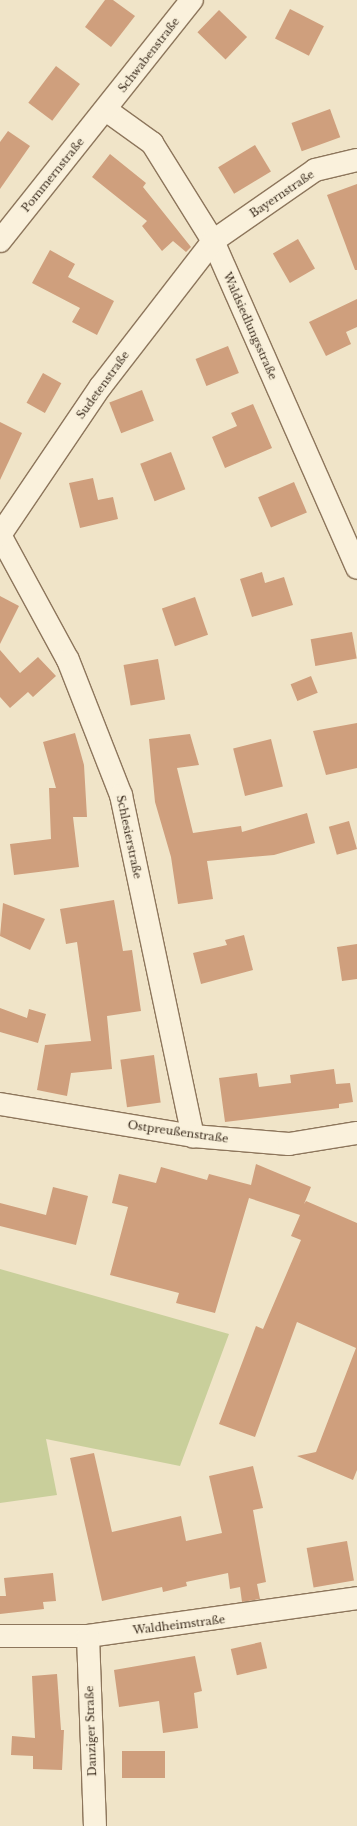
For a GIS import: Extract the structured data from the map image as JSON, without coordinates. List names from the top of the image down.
{
  "streets": {
    "street": [
      "Schwabenstraße",
      "Pommernstraße",
      "Bayernstraße",
      "Waldsiedlungsstraße",
      "Sudetenstraße",
      "Schlesierstraße",
      "Ostpreußenstraße",
      "Waldheimstraße",
      "Danziger Straße"
    ]
  },
  "crossings": [
    ["Schwabenstraße", "Pommernstraße"],
    ["Schwabenstraße", "Waldsiedlungsstraße"],
    ["Pommernstraße", "Waldsiedlungsstraße"],
    ["Bayernstraße", "Waldsiedlungsstraße"],
    ["Bayernstraße", "Sudetenstraße"],
    ["Waldsiedlungsstraße", "Sudetenstraße"],
    ["Sudetenstraße", "Schlesierstraße"],
    ["Schlesierstraße", "Ostpreußenstraße"],
    ["Waldheimstraße", "Danziger Straße"]
  ]
}
